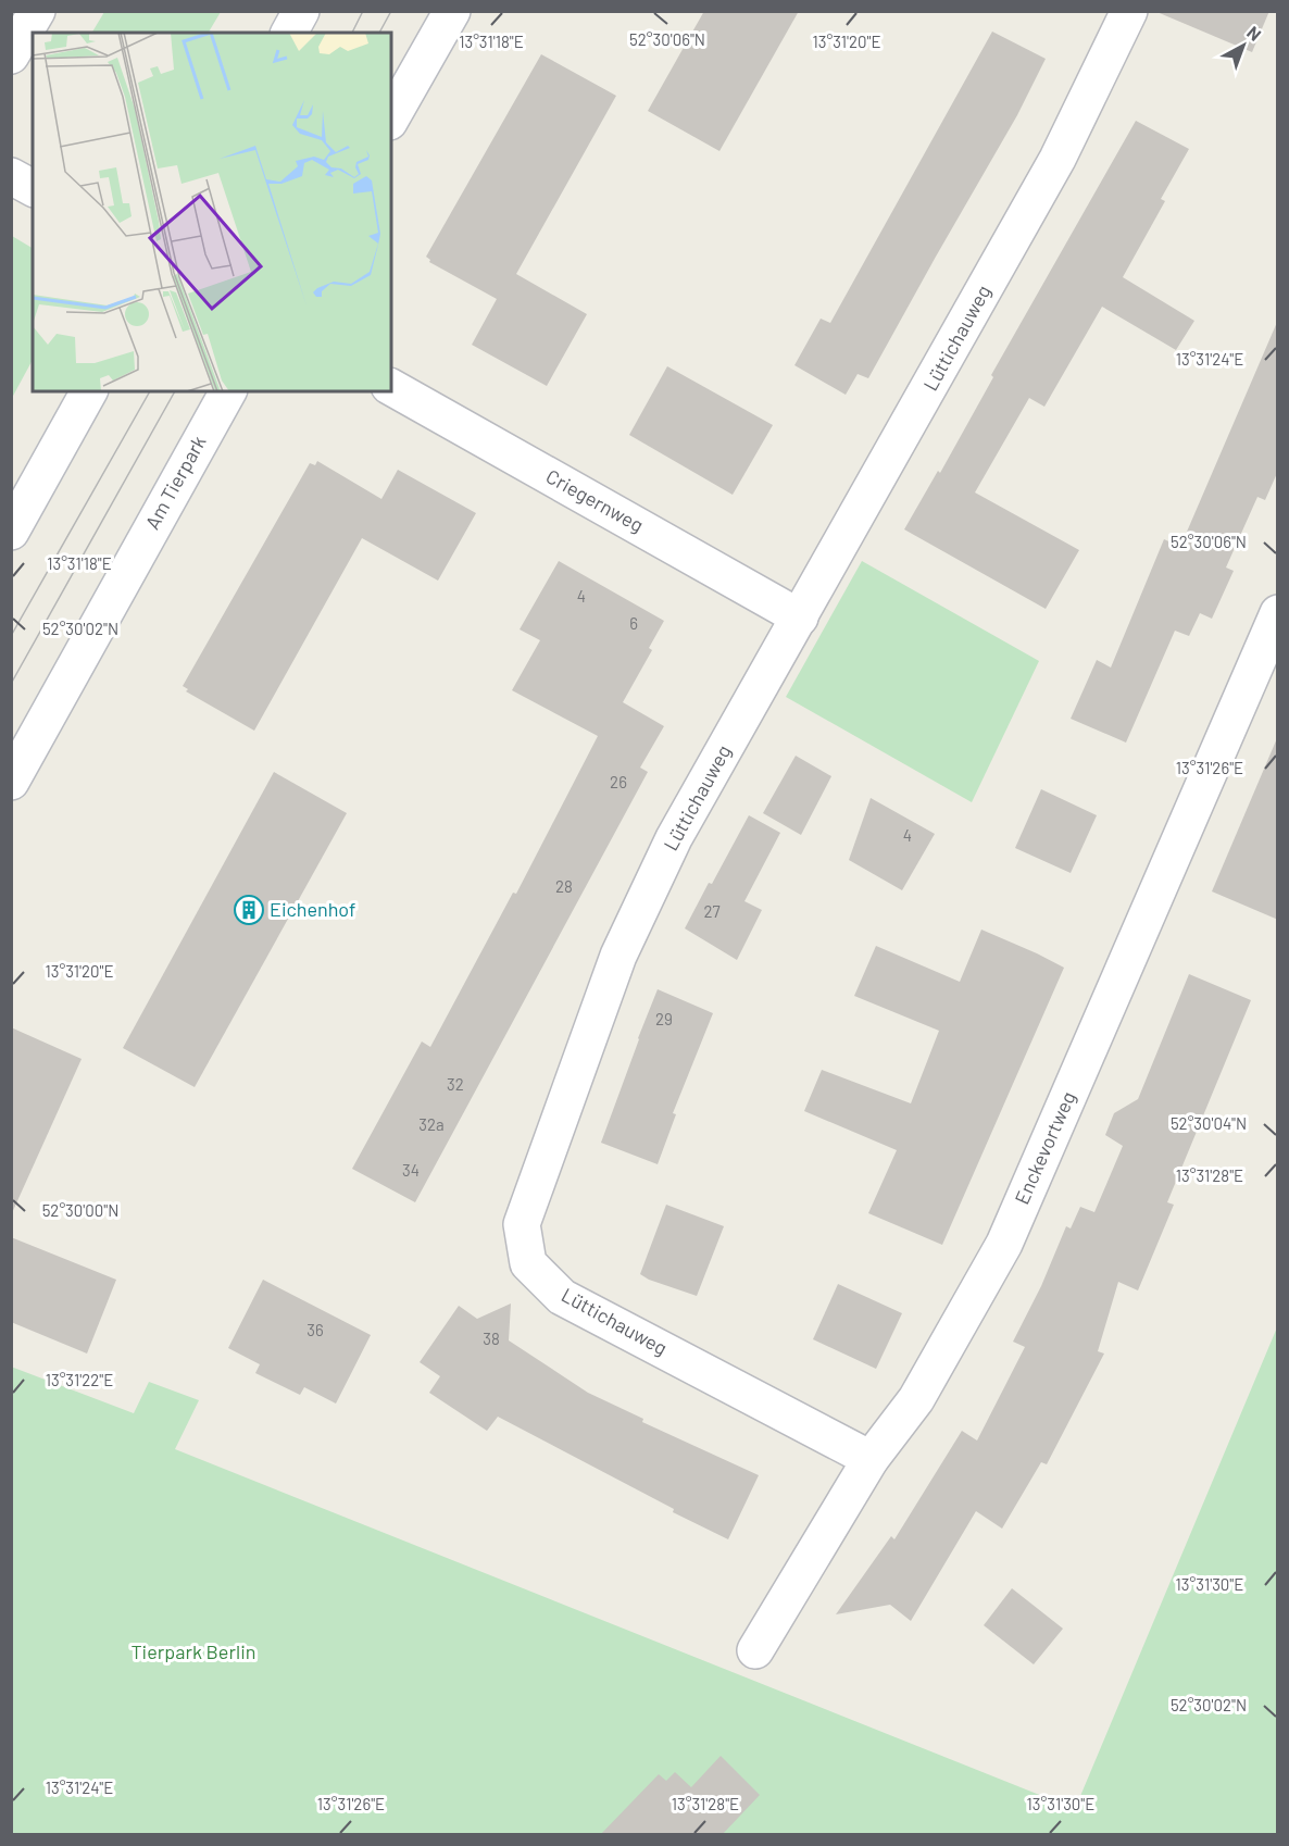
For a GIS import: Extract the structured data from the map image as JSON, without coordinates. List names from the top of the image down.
{
  "streets": {
    "street": [
      "Lüttichauweg",
      "Am Tierpark",
      "Criegernweg",
      "Enckevortweg"
    ]
  },
  "crossings": [
    ["Lüttichauweg", "Criegernweg"],
    ["Lüttichauweg", "Enckevortweg"]
  ],
  "parks": ["Tierpark Berlin"],
  "places": {
    "building": ["Eichenhof"]
  },
  "house_numbers": [
    "4",
    "6",
    "26",
    "4",
    "28",
    "27",
    "29",
    "32",
    "32a",
    "34",
    "36",
    "38"
  ],
  "north": "top right",
  "coordinates": [
    "52°30'06\"N",
    "13°31'18\"E",
    "13°31'20\"E",
    "13°31'24\"E",
    "52°30'02\"N",
    "13°31'26\"E",
    "52°30'04\"N",
    "13°31'28\"E",
    "52°30'00\"N",
    "13°31'22\"E",
    "13°31'30\"E"
  ]
}
